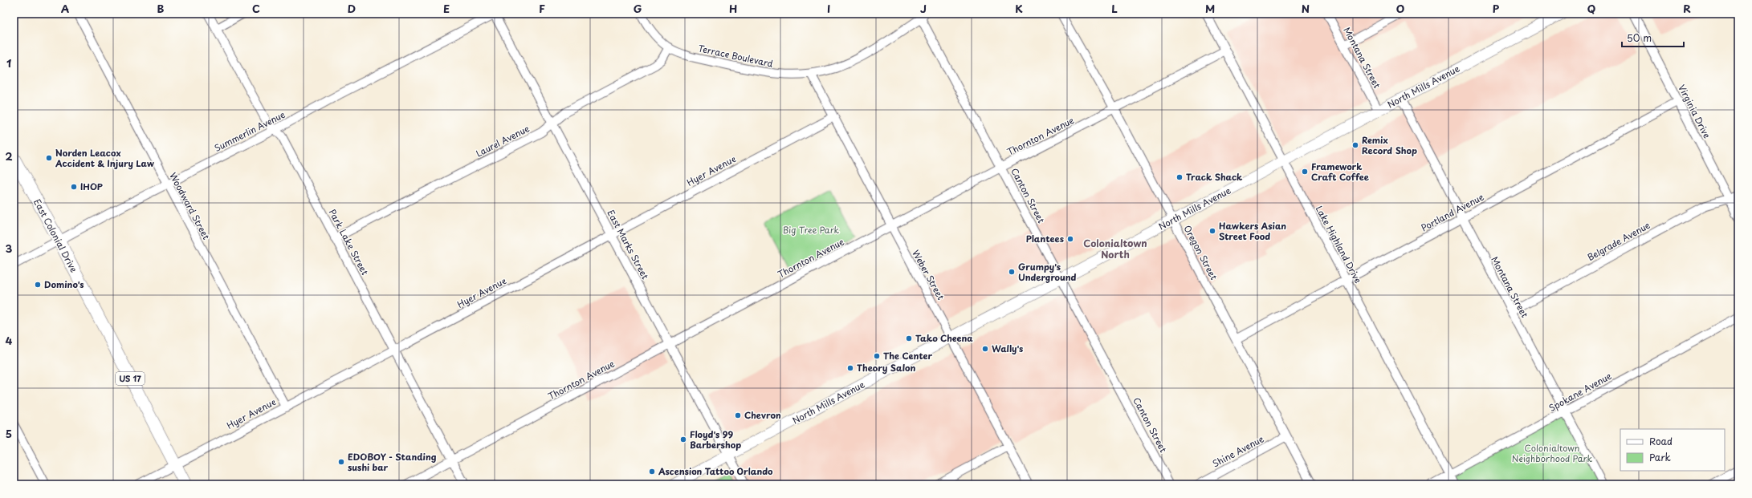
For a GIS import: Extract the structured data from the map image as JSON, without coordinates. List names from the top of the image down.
{
  "streets": {
    "highway": ["East Colonial Drive", "US 17"],
    "main road": ["North Mills Avenue"],
    "street": [
      "Terrace Boulevard",
      "Montana Street",
      "Virginia Drive",
      "Summerlin Avenue",
      "Thornton Avenue",
      "Laurel Avenue",
      "Hyer Avenue",
      "Canton Street",
      "Woodward Street",
      "Portland Avenue",
      "Belgrade Avenue",
      "Park Lake Street",
      "East Marks Street",
      "Lake Highland Drive",
      "Oregon Street",
      "Weber Street",
      "Spokane Avenue",
      "Shine Avenue"
    ]
  },
  "crossings": [
    ["Terrace Boulevard", "Laurel Avenue"],
    ["Terrace Boulevard", "Canton Street"],
    ["Terrace Boulevard", "Weber Street"],
    ["Montana Street", "North Mills Avenue"],
    ["Montana Street", "Portland Avenue"],
    ["Montana Street", "Belgrade Avenue"],
    ["Montana Street", "Spokane Avenue"],
    ["North Mills Avenue", "Canton Street"],
    ["North Mills Avenue", "East Marks Street"],
    ["North Mills Avenue", "Lake Highland Drive"],
    ["North Mills Avenue", "Oregon Street"],
    ["North Mills Avenue", "Weber Street"],
    ["Virginia Drive", "Portland Avenue"],
    ["Virginia Drive", "Belgrade Avenue"],
    ["Summerlin Avenue", "Woodward Street"],
    ["Summerlin Avenue", "East Colonial Drive"],
    ["Summerlin Avenue", "Park Lake Street"],
    ["Summerlin Avenue", "East Marks Street"],
    ["Thornton Avenue", "Canton Street"],
    ["Thornton Avenue", "Park Lake Street"],
    ["Thornton Avenue", "East Marks Street"],
    ["Thornton Avenue", "Lake Highland Drive"],
    ["Thornton Avenue", "Oregon Street"],
    ["Thornton Avenue", "Weber Street"],
    ["Laurel Avenue", "Park Lake Street"],
    ["Laurel Avenue", "East Marks Street"],
    ["Hyer Avenue", "Woodward Street"],
    ["Hyer Avenue", "East Colonial Drive"],
    ["Hyer Avenue", "Park Lake Street"],
    ["Hyer Avenue", "East Marks Street"],
    ["Hyer Avenue", "Weber Street"],
    ["Portland Avenue", "Lake Highland Drive"],
    ["Portland Avenue", "Oregon Street"],
    ["Lake Highland Drive", "Spokane Avenue"],
    ["Oregon Street", "Shine Avenue"]
  ],
  "districts": ["Colonialtown North"],
  "parks": ["Big Tree Park", "Colonialtown Neighborhood Park"],
  "places": [
    "Remix Record Shop",
    "Norden Leacox Accident & Injury Law",
    "Framework Craft Coffee",
    "Track Shack",
    "IHOP",
    "Hawkers Asian Street Food",
    "Plantees",
    "Grumpy's Underground",
    "Domino's",
    "Tako Cheena",
    "Wally's",
    "The Center",
    "Theory Salon",
    "Chevron",
    "Floyd's 99 Barbershop",
    "EDOBOY - Standing sushi bar",
    "Ascension Tattoo Orlando"
  ],
  "legend": ["Road", "Park"],
  "scale_bar": "50 m",
  "grid": {
    "columns": [
      "A",
      "B",
      "C",
      "D",
      "E",
      "F",
      "G",
      "H",
      "I",
      "J",
      "K",
      "L",
      "M",
      "N",
      "O",
      "P",
      "Q",
      "R"
    ],
    "rows": [
      "1",
      "2",
      "3",
      "4",
      "5"
    ]
  }
}
